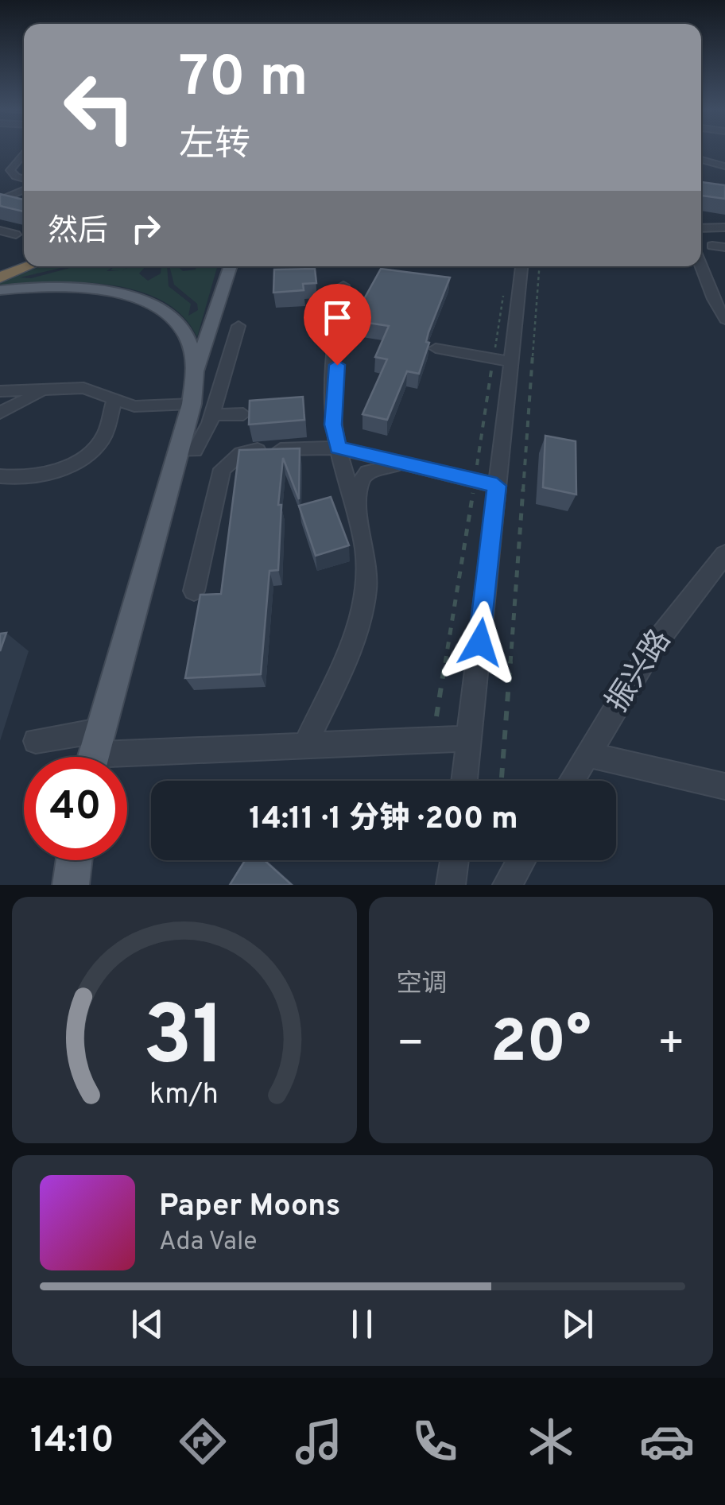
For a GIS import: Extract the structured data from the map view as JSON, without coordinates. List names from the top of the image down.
{
  "streets": {
    "street": ["振兴路"]
  },
  "page": {
    "turn": ["70 m", "左转"],
    "then": "然后",
    "limit": "40",
    "trip": "14:11 · 1 分钟 · 200 m",
    "tile": "空调",
    "heat": ["−", "20°", "+"],
    "song": ["Paper Moons", "Ada Vale"],
    "tabs": "14:10",
    "gauge": ["31", "km/h"]
  }
}
